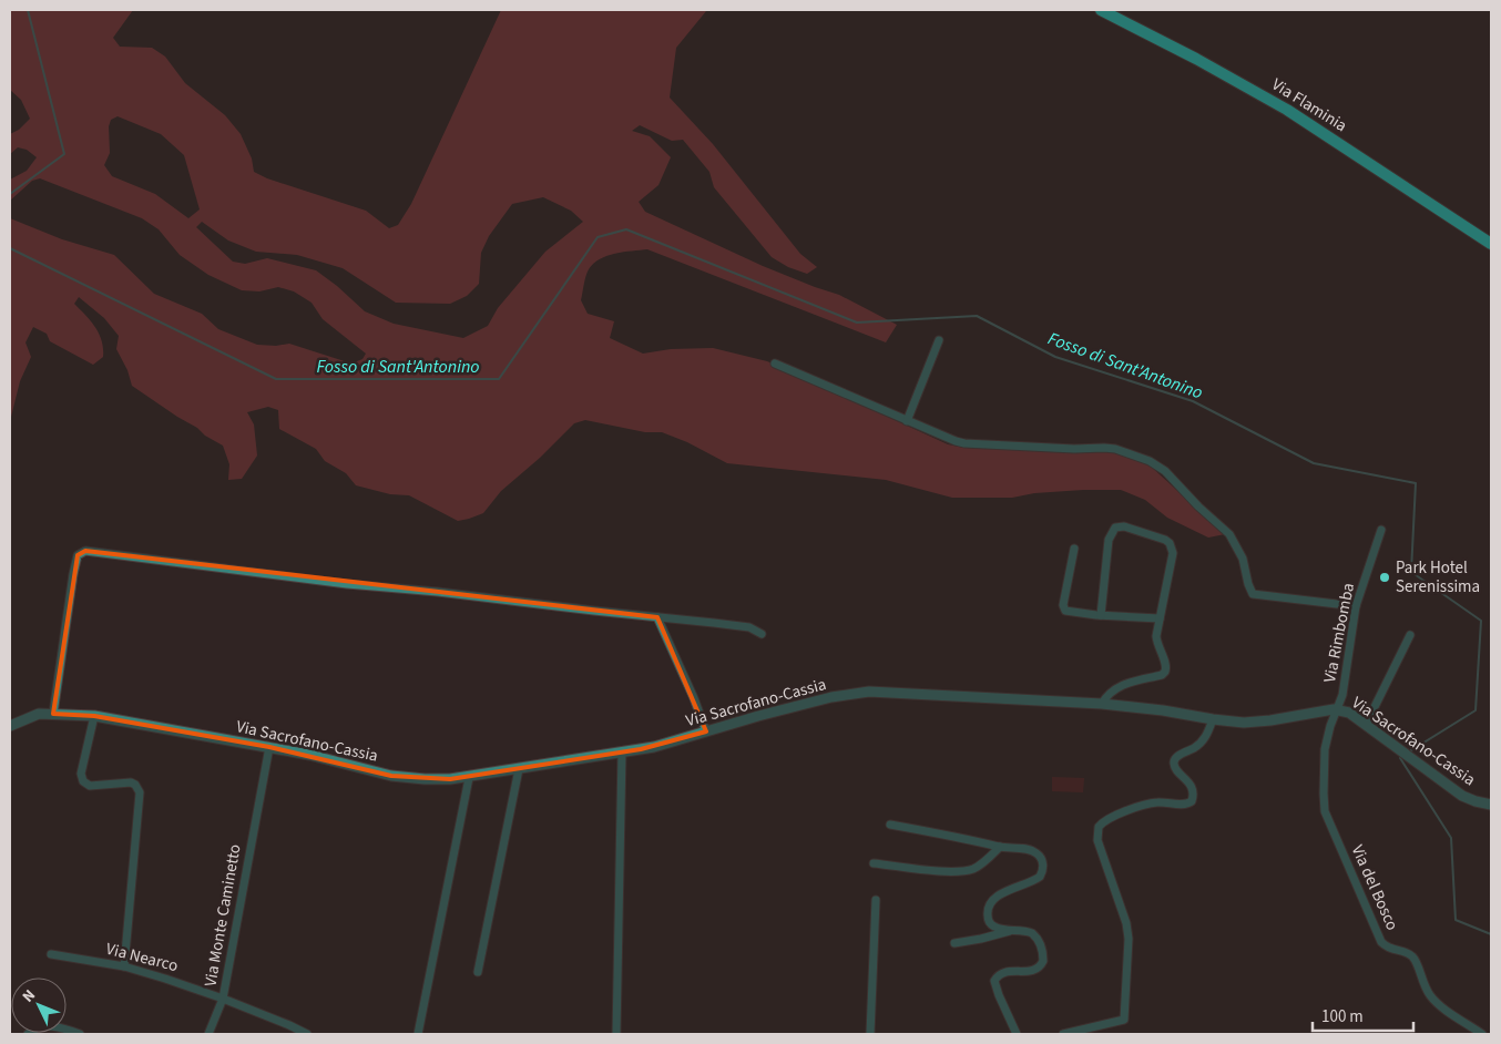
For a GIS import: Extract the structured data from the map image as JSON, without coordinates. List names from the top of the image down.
{
  "streets": {
    "main road": ["Via Flaminia"],
    "street": [
      "Via Rimbomba",
      "Via Sacrofano-Cassia",
      "Via del Bosco",
      "Via Monte Caminetto",
      "Via Nearco"
    ]
  },
  "crossings": [
    ["Via Rimbomba", "Via Sacrofano-Cassia"],
    ["Via Rimbomba", "Via del Bosco"],
    ["Via Sacrofano-Cassia", "Via del Bosco"],
    ["Via Sacrofano-Cassia", "Via Monte Caminetto"],
    ["Via Monte Caminetto", "Via Nearco"]
  ],
  "water": ["Fosso di Sant'Antonino"],
  "places": ["Park Hotel Serenissima"],
  "scale_bar": "100 m",
  "north": "top left"
}
